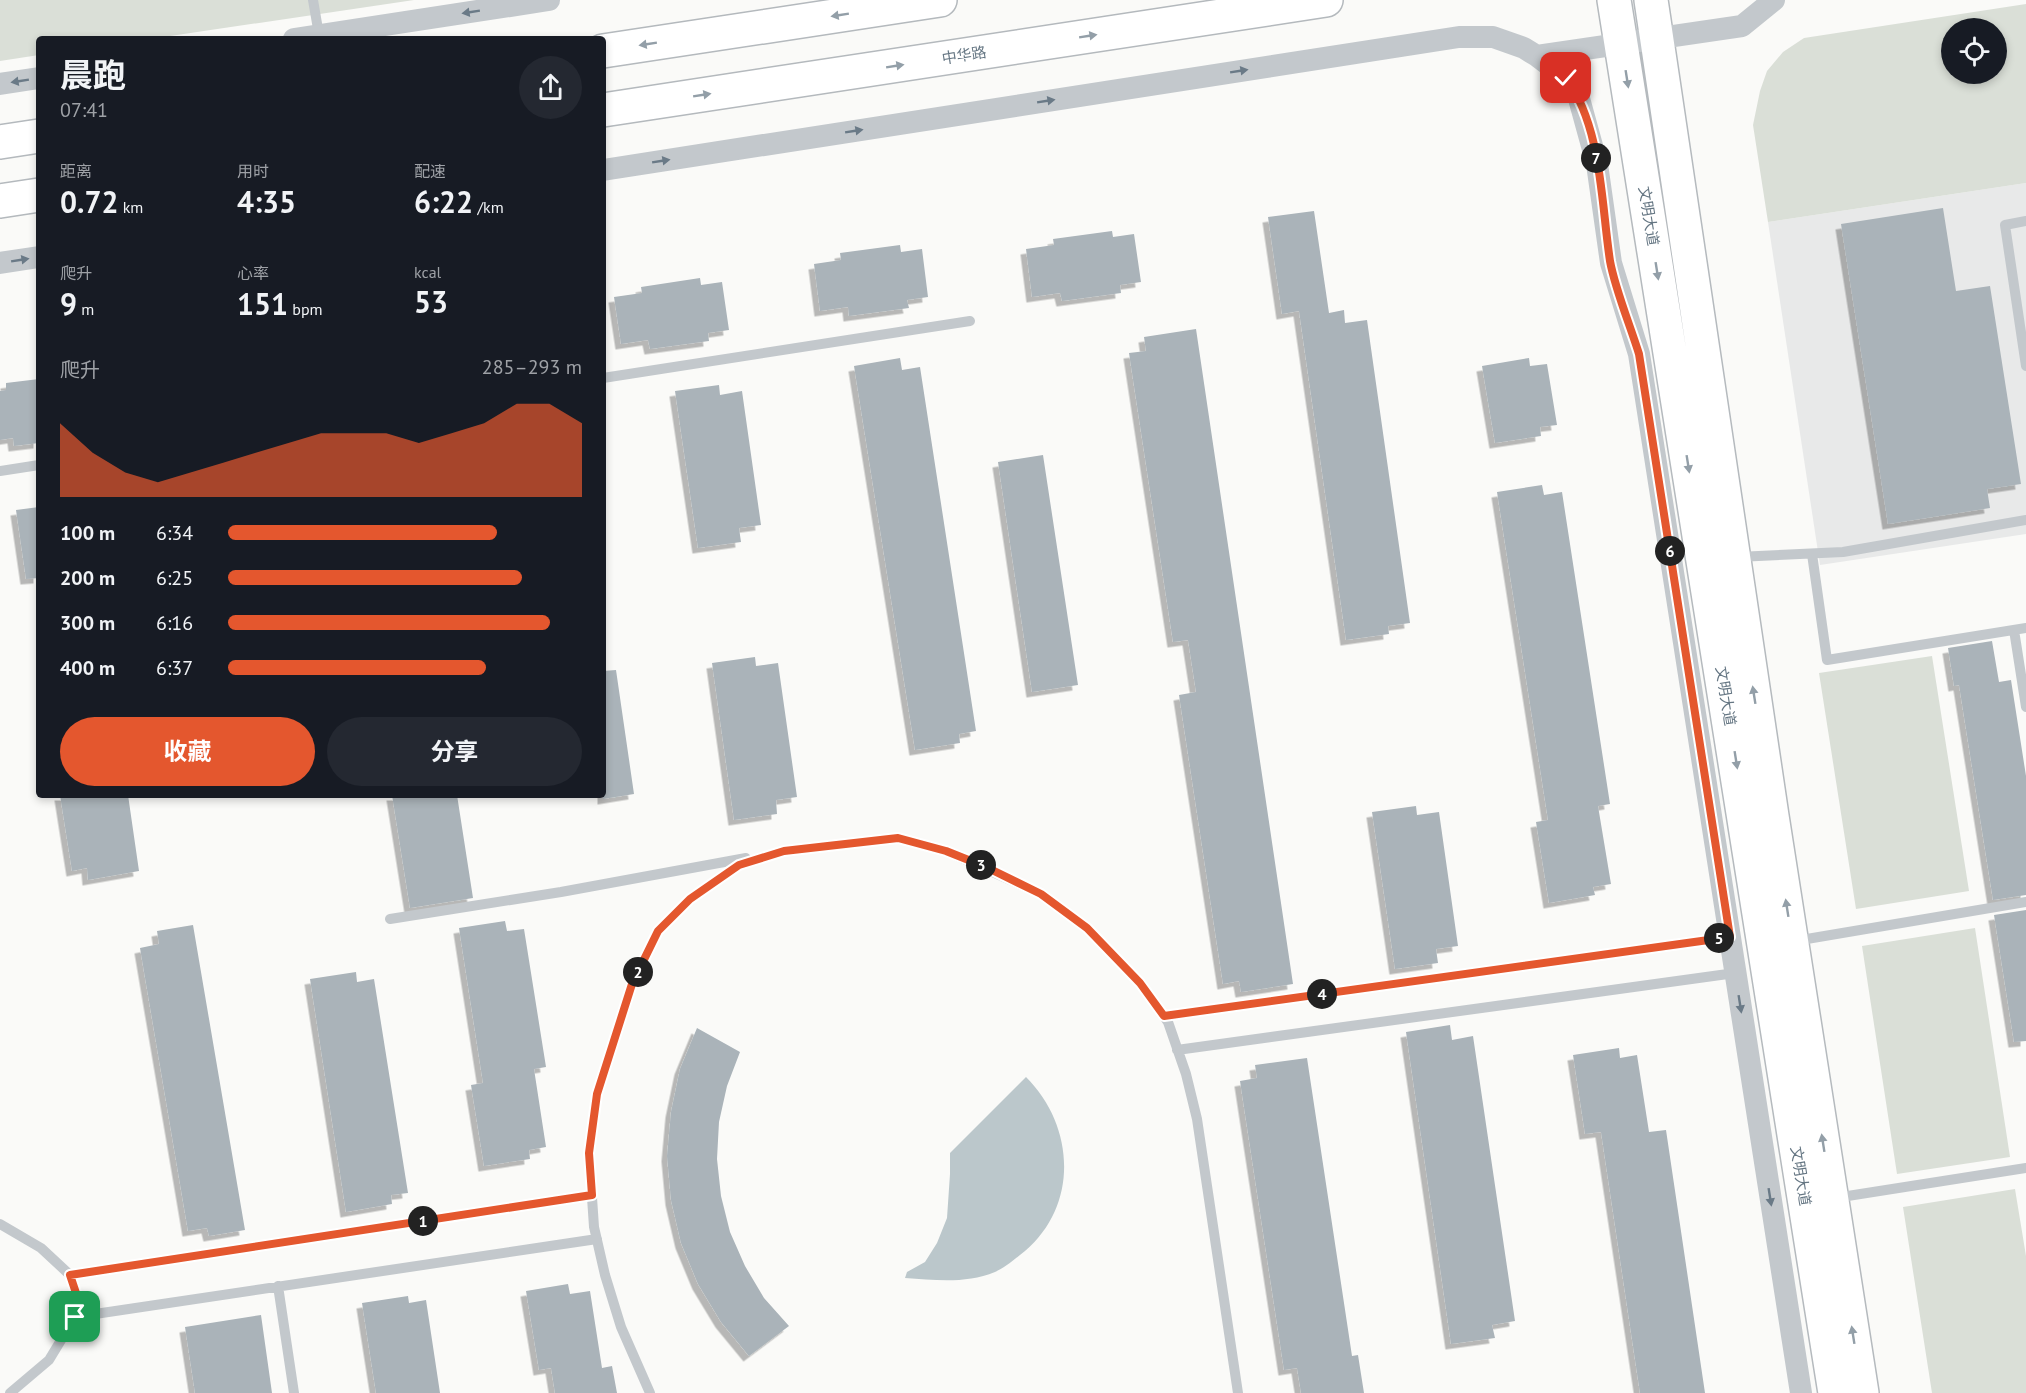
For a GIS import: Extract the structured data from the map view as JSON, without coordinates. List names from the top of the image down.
{
  "streets": {
    "main road": ["中华路", "文明大道"]
  },
  "page": {
    "heading": ["晨跑", "07:41"],
    "stats": [
      ["距离", "0.72 km"],
      ["用时", "4:35"],
      ["配速", "6:22 /km"],
      ["爬升", "9 m"],
      ["心率", "151 bpm"],
      ["kcal", "53"]
    ],
    "pins": [
      "7",
      "6",
      "3",
      "5",
      "2",
      "4",
      "1"
    ],
    "chart": ["爬升", "285–293 m"],
    "list": [
      {
        "name": "100 m",
        "note": "6:34"
      },
      {
        "name": "200 m",
        "note": "6:25"
      },
      {
        "name": "300 m",
        "note": "6:16"
      },
      {
        "name": "400 m",
        "note": "6:37"
      }
    ],
    "buttons": ["收藏", "分享"]
  }
}
